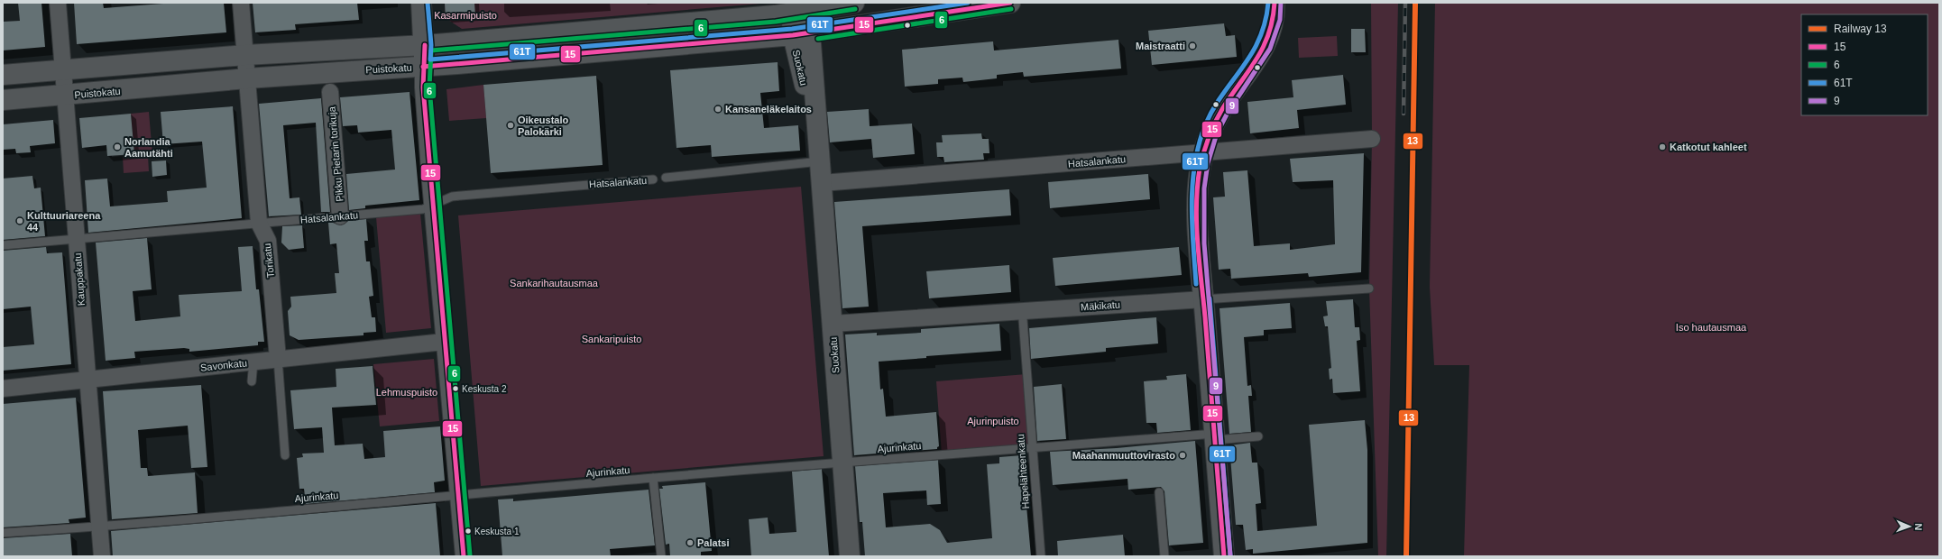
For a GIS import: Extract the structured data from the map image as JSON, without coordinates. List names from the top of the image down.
{
  "streets": {
    "main road": ["Suokatu", "Puistokatu"],
    "street": [
      "Pikku Pietarin torikuja",
      "Hatsalankatu",
      "Torikatu",
      "Kauppakatu",
      "Mäkikatu",
      "Savonkatu"
    ],
    "lane": ["Ajurinkatu", "Hapelähteenkatu"]
  },
  "crossings": [
    ["Suokatu", "Puistokatu"],
    ["Suokatu", "Hatsalankatu"],
    ["Suokatu", "Mäkikatu"],
    ["Suokatu", "Ajurinkatu"],
    ["Puistokatu", "Torikatu"],
    ["Puistokatu", "Kauppakatu"],
    ["Pikku Pietarin torikuja", "Hatsalankatu"],
    ["Hatsalankatu", "Torikatu"],
    ["Hatsalankatu", "Kauppakatu"],
    ["Torikatu", "Savonkatu"],
    ["Kauppakatu", "Savonkatu"],
    ["Kauppakatu", "Ajurinkatu"],
    ["Ajurinkatu", "Hapelähteenkatu"]
  ],
  "parks": [
    "Kasarmipuisto",
    "Sankarihautausmaa",
    "Iso hautausmaa",
    "Sankaripuisto",
    "Lehmuspuisto",
    "Ajurinpuisto"
  ],
  "places": [
    "Maistraatti",
    "Kansaneläkelaitos",
    "Oikeustalo Palokärki",
    "Norlandia Aamutähti",
    "Katkotut kahleet",
    "Kulttuuriareena 44",
    "Keskusta 2",
    "Maahanmuuttovirasto",
    "Keskusta 1",
    "Palatsi"
  ],
  "lines": [
    "rail line 13",
    "transit line 15",
    "transit line 61T",
    "transit line 9",
    "transit line 6"
  ],
  "legend": [
    "Railway 13",
    "15",
    "6",
    "61T",
    "9"
  ],
  "north": "right"
}
